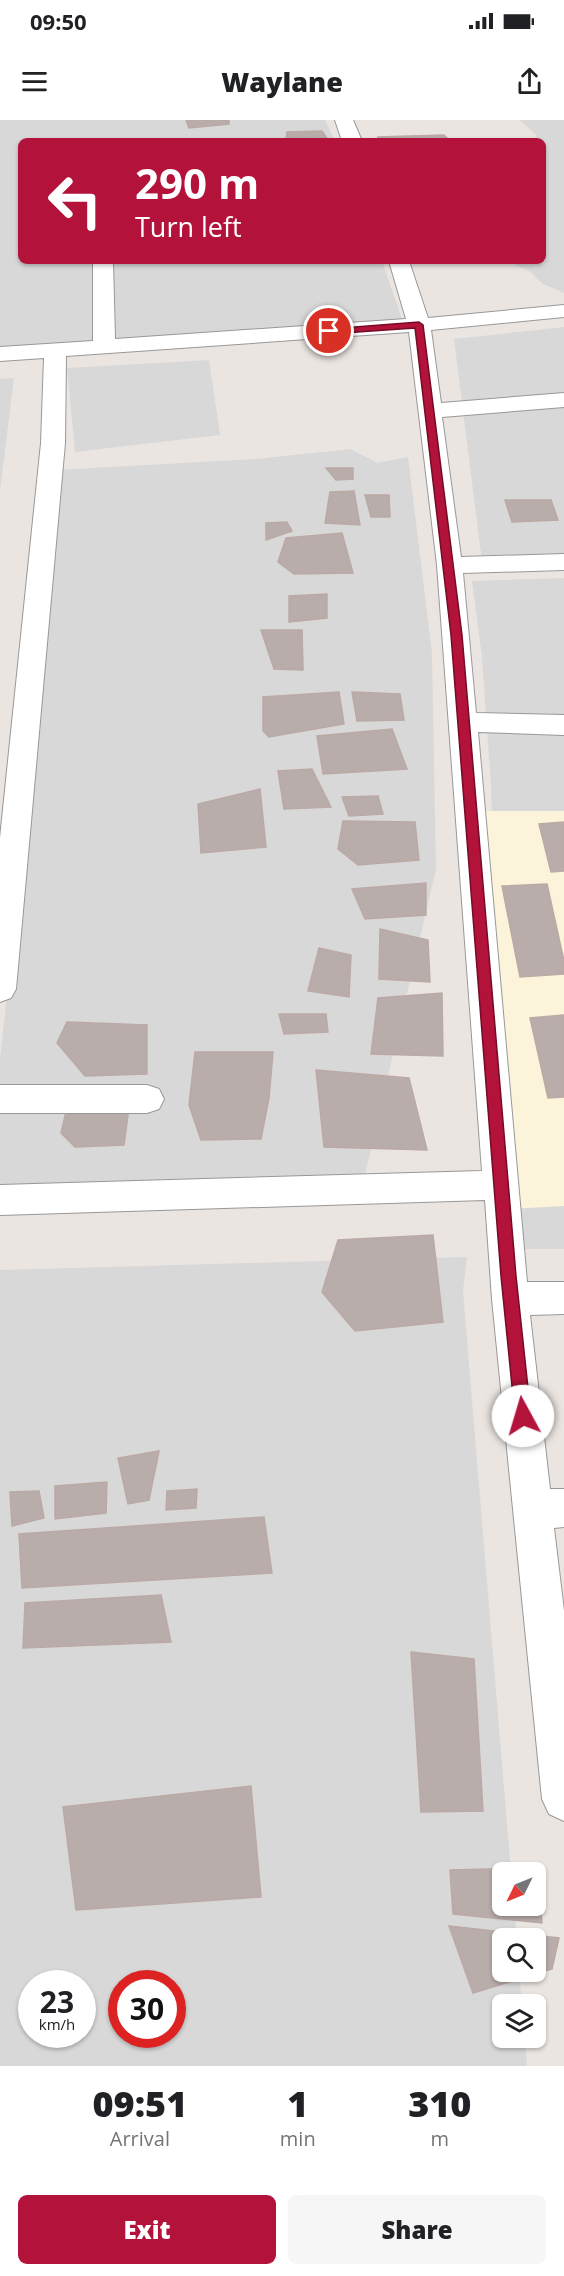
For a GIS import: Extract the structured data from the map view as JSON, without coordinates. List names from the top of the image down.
{
  "north": "bottom left",
  "page": {
    "status": "09:50",
    "header": "Waylane",
    "turn": ["290 m", "Turn left"],
    "speed": "23 km/h",
    "limit": "30",
    "eta": [
      "09:51",
      "Arrival",
      "1",
      "min",
      "310",
      "m"
    ],
    "buttons": ["Exit", "Share"]
  }
}
